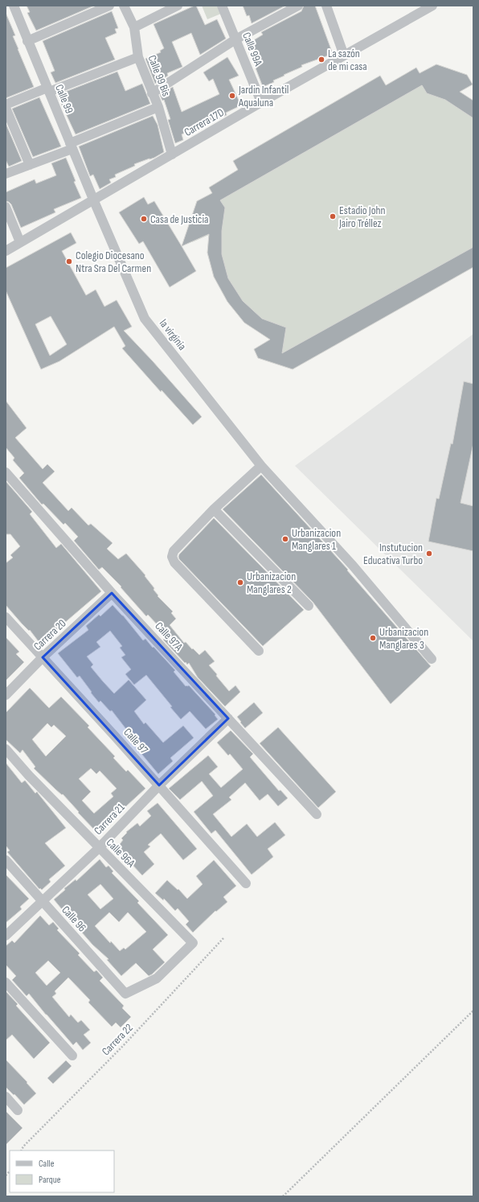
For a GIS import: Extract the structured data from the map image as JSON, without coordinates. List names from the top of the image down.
{
  "streets": {
    "street": [
      "Calle 99A",
      "Calle 99 Bis",
      "Calle 99",
      "Carrera 17D",
      "la virginia",
      "Carrera 20",
      "Calle 97A",
      "Calle 97",
      "Carrera 21",
      "Calle 96A",
      "Calle 96"
    ],
    "path": ["Carrera 22"]
  },
  "crossings": [
    ["Calle 99A", "Carrera 17D"],
    ["Calle 99 Bis", "Carrera 17D"],
    ["Calle 99", "Carrera 17D"],
    ["Calle 99", "la virginia"],
    ["Carrera 17D", "la virginia"],
    ["Carrera 20", "Calle 97A"],
    ["Carrera 20", "Calle 97"],
    ["Calle 97A", "Carrera 21"],
    ["Calle 97", "Carrera 21"],
    ["Carrera 21", "Calle 96A"],
    ["Carrera 21", "Calle 96"],
    ["Calle 96A", "Calle 96"]
  ],
  "places": [
    "La sazón de mi casa",
    "Jardin Infantil Aqualuna",
    "Estadio John Jairo Tréllez",
    "Casa de Justicia",
    "Colegio Diocesano Ntra Sra Del Carmen",
    "Urbanizacion Manglares 1",
    "Instutucion Educativa Turbo",
    "Urbanizacion Manglares 2",
    "Urbanizacion Manglares 3"
  ],
  "legend": ["Calle", "Parque"]
}
